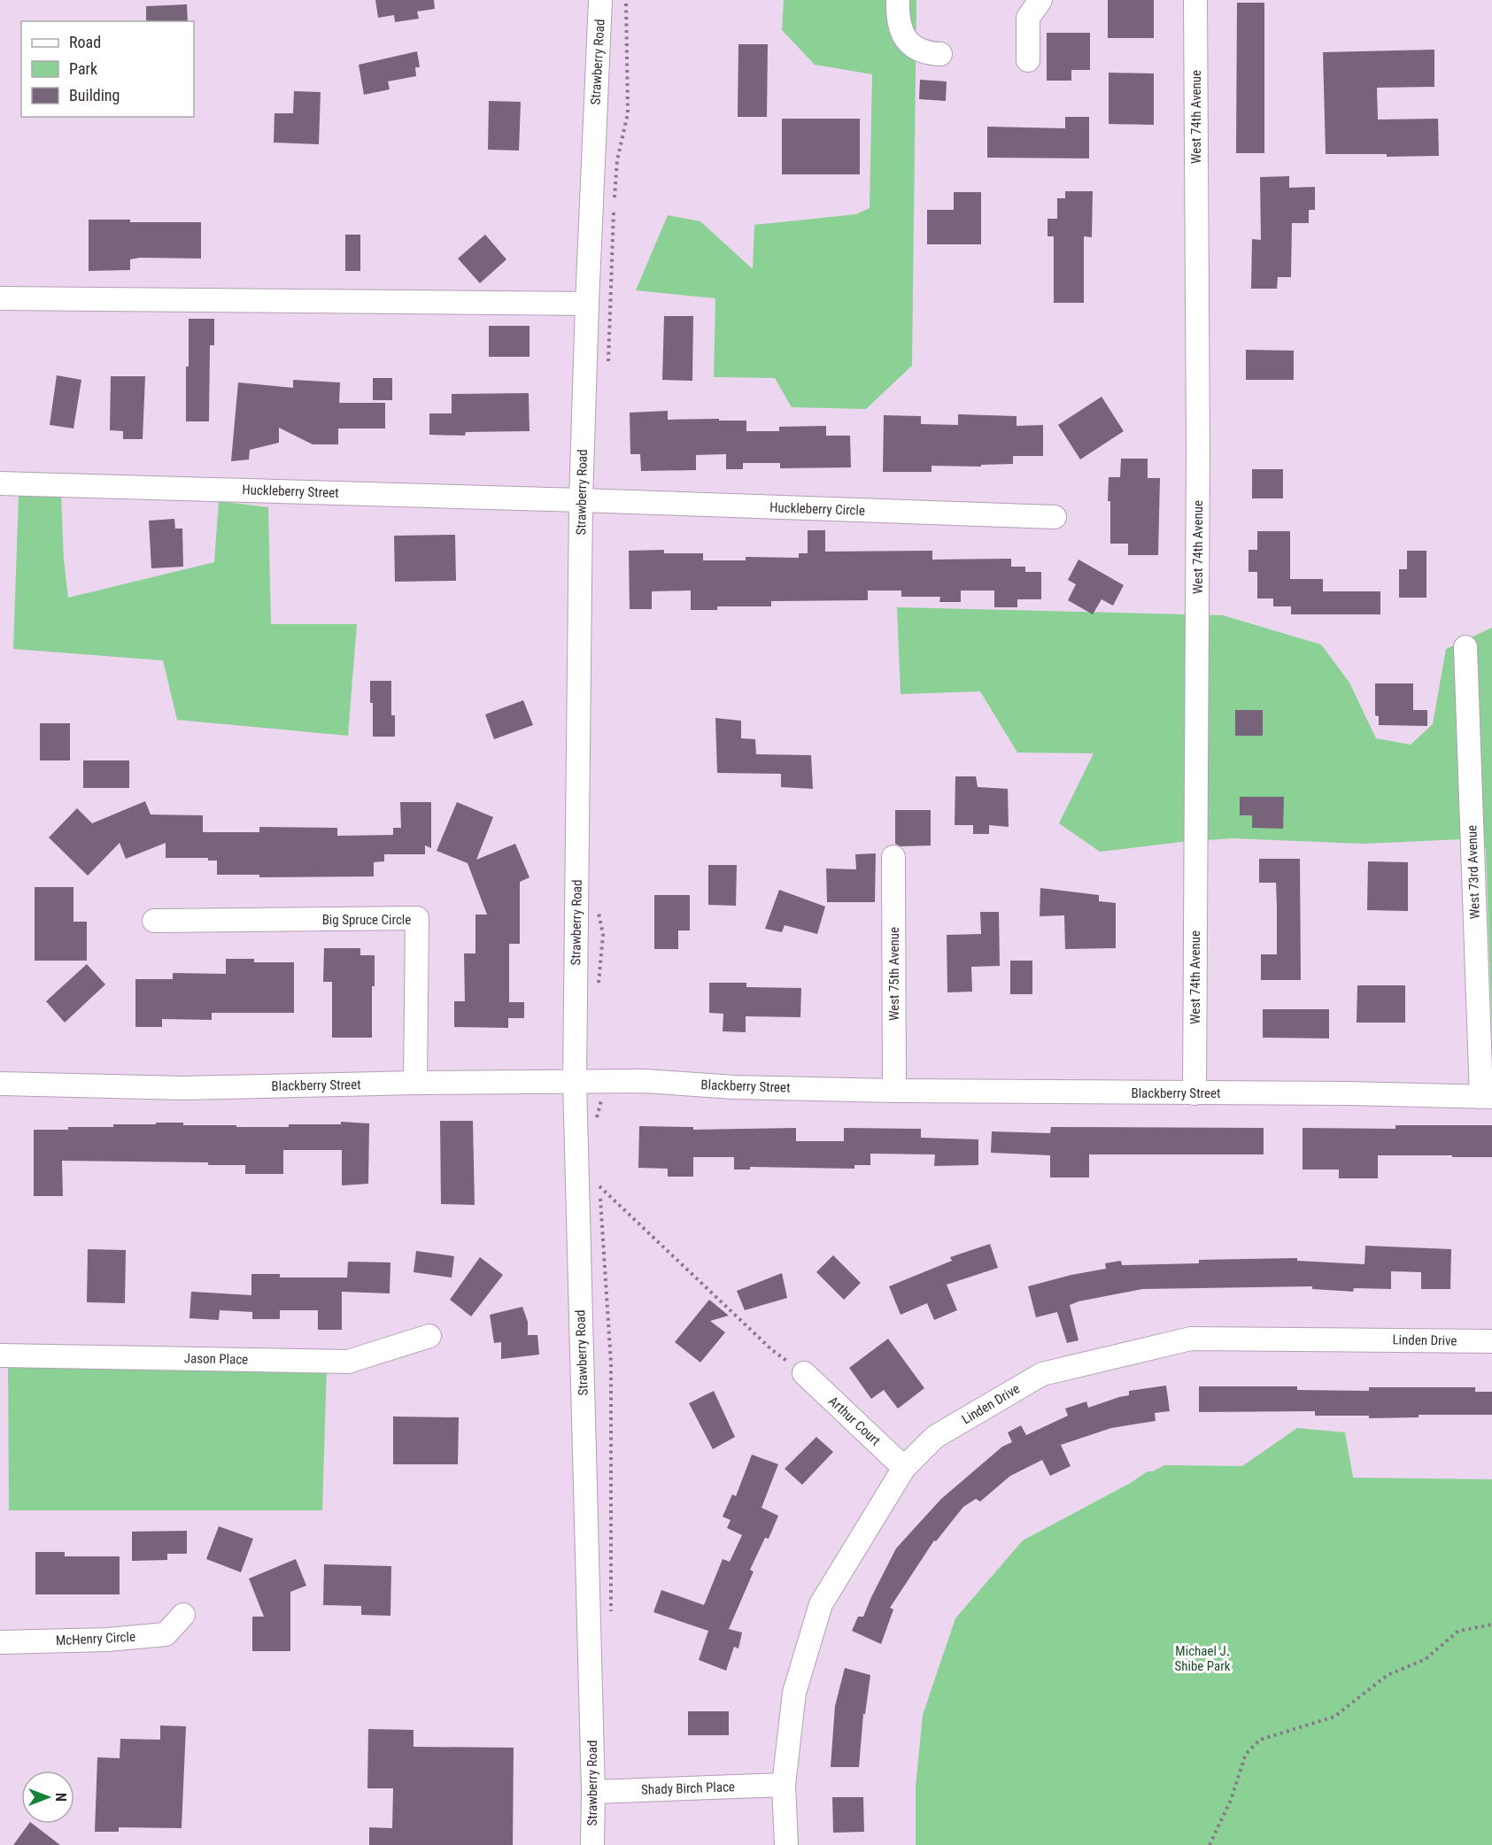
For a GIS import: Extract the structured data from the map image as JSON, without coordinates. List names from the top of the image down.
{
  "streets": {
    "street": [
      "Strawberry Road",
      "West 74th Avenue",
      "Huckleberry Street",
      "Huckleberry Circle",
      "West 73rd Avenue",
      "Big Spruce Circle",
      "West 75th Avenue",
      "Blackberry Street",
      "Linden Drive",
      "Jason Place",
      "Arthur Court",
      "McHenry Circle",
      "Shady Birch Place"
    ]
  },
  "crossings": [
    ["Strawberry Road", "Huckleberry Street"],
    ["Strawberry Road", "Huckleberry Circle"],
    ["Strawberry Road", "Blackberry Street"],
    ["Strawberry Road", "Shady Birch Place"],
    ["West 74th Avenue", "Blackberry Street"],
    ["Huckleberry Street", "Huckleberry Circle"],
    ["West 73rd Avenue", "Blackberry Street"],
    ["Big Spruce Circle", "Blackberry Street"],
    ["West 75th Avenue", "Blackberry Street"],
    ["Linden Drive", "Arthur Court"],
    ["Linden Drive", "Shady Birch Place"]
  ],
  "parks": ["Michael J. Shibe Park"],
  "legend": ["Road", "Park", "Building"],
  "north": "right"
}
